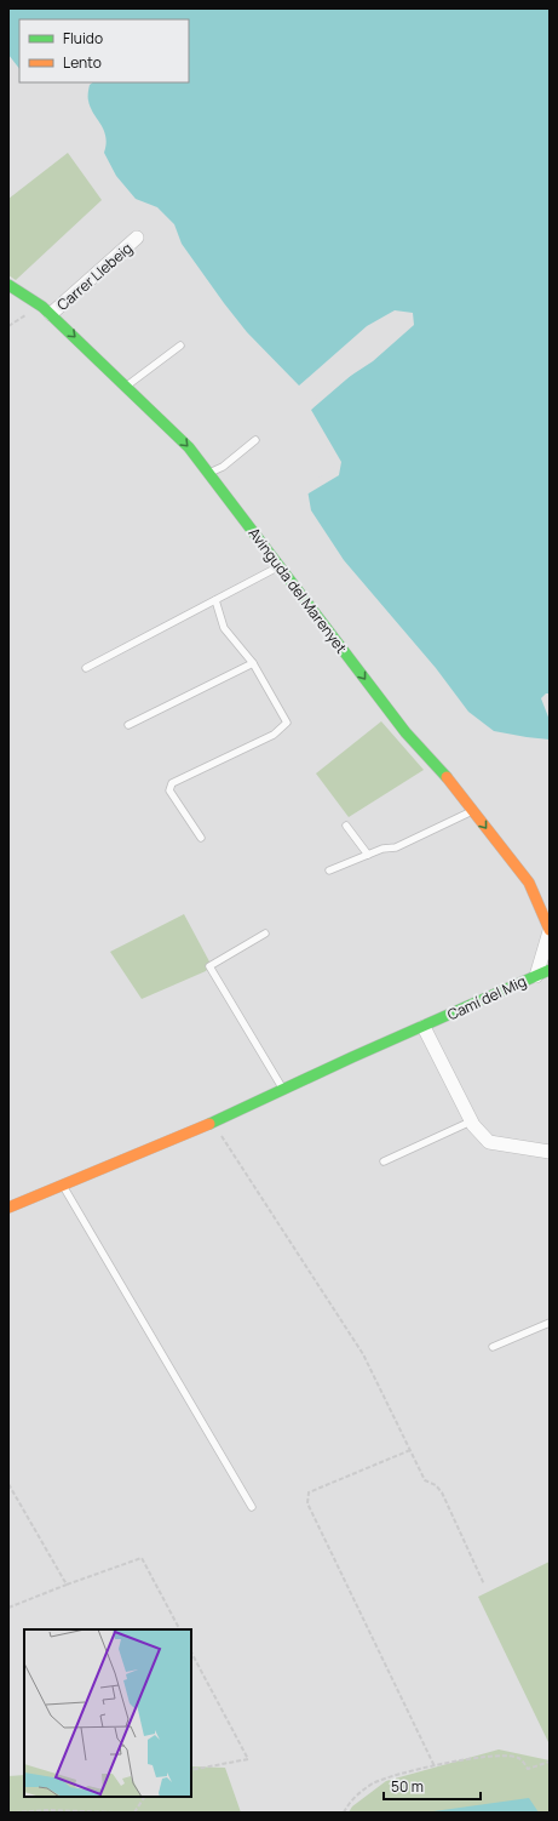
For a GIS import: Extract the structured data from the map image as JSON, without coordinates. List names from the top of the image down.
{
  "streets": {
    "street": ["Carrer Llebeig", "Avinguda del Marenyet", "Camí del Mig"]
  },
  "crossings": [
    ["Carrer Llebeig", "Avinguda del Marenyet"],
    ["Avinguda del Marenyet", "Camí del Mig"]
  ],
  "one_way": ["Avinguda del Marenyet"],
  "legend": ["Fluido", "Lento"],
  "scale_bar": "50 m"
}
